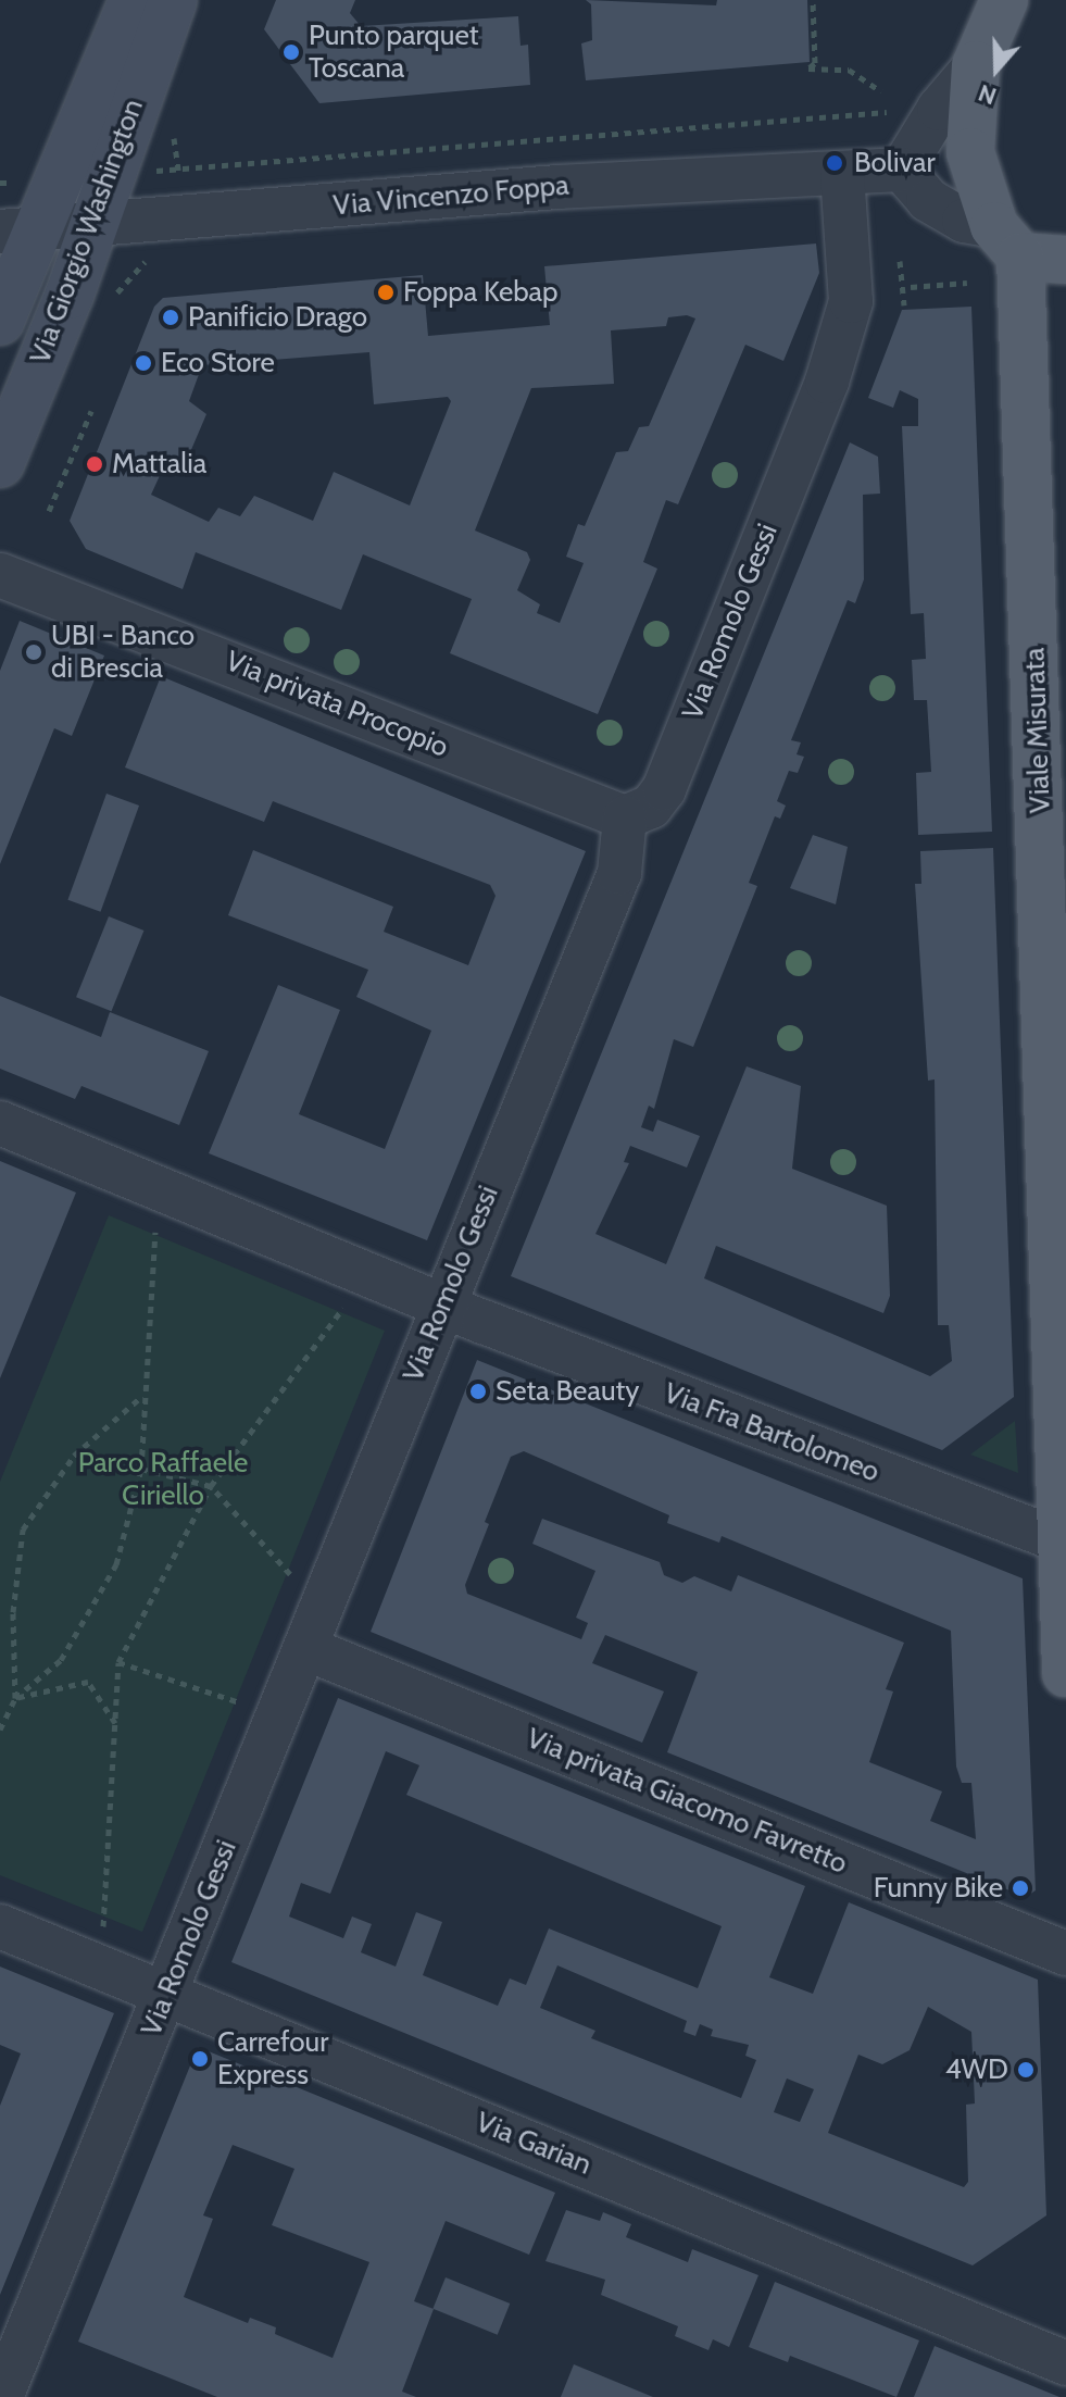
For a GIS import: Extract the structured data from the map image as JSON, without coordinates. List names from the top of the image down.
{
  "streets": {
    "main road": ["Viale Misurata"],
    "street": [
      "Via Vincenzo Foppa",
      "Via Giorgio Washington",
      "Via Romolo Gessi",
      "Via privata Procopio",
      "Via Fra Bartolomeo",
      "Via privata Giacomo Favretto",
      "Via Garian"
    ]
  },
  "crossings": [
    ["Via Vincenzo Foppa", "Via Giorgio Washington"],
    ["Via Vincenzo Foppa", "Via Romolo Gessi"],
    ["Via Romolo Gessi", "Via privata Procopio"],
    ["Via Romolo Gessi", "Via Fra Bartolomeo"],
    ["Via Romolo Gessi", "Via privata Giacomo Favretto"],
    ["Via Romolo Gessi", "Via Garian"],
    ["Viale Misurata", "Via Fra Bartolomeo"]
  ],
  "parks": ["Parco Raffaele Ciriello"],
  "places": [
    "Punto parquet Toscana",
    "Bolivar",
    "Foppa Kebap",
    "Panificio Drago",
    "Eco Store",
    "Mattalia",
    "UBI - Banco di Brescia",
    "Seta Beauty",
    "Funny Bike",
    "Carrefour Express",
    "4WD"
  ],
  "north": "bottom"
}
